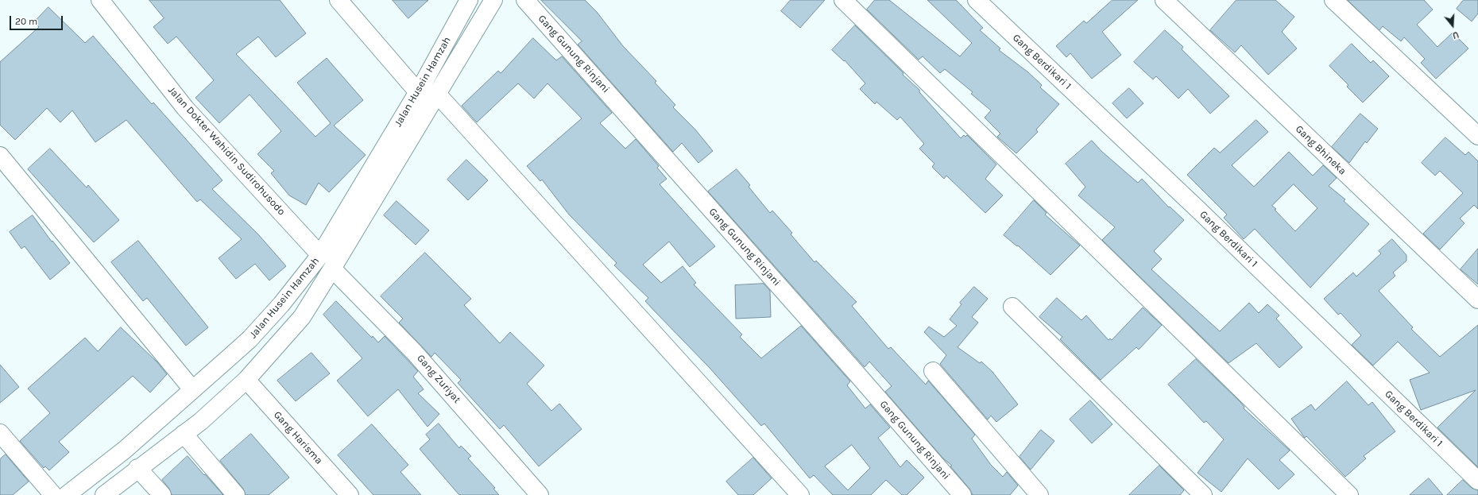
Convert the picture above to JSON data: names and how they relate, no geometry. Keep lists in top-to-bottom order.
{
  "streets": {
    "street": [
      "Gang Gunung Rinjani",
      "Gang Berdikari 1",
      "Jalan Husein Hamzah",
      "Gang Bhineka",
      "Jalan Dokter Wahidin Sudirohusodo",
      "Gang Zuriyat",
      "Gang Harisma"
    ]
  },
  "crossings": [
    ["Jalan Husein Hamzah", "Jalan Dokter Wahidin Sudirohusodo"],
    ["Jalan Husein Hamzah", "Gang Zuriyat"],
    ["Jalan Husein Hamzah", "Gang Harisma"]
  ],
  "scale_bar": "20 m",
  "north": "bottom"
}
